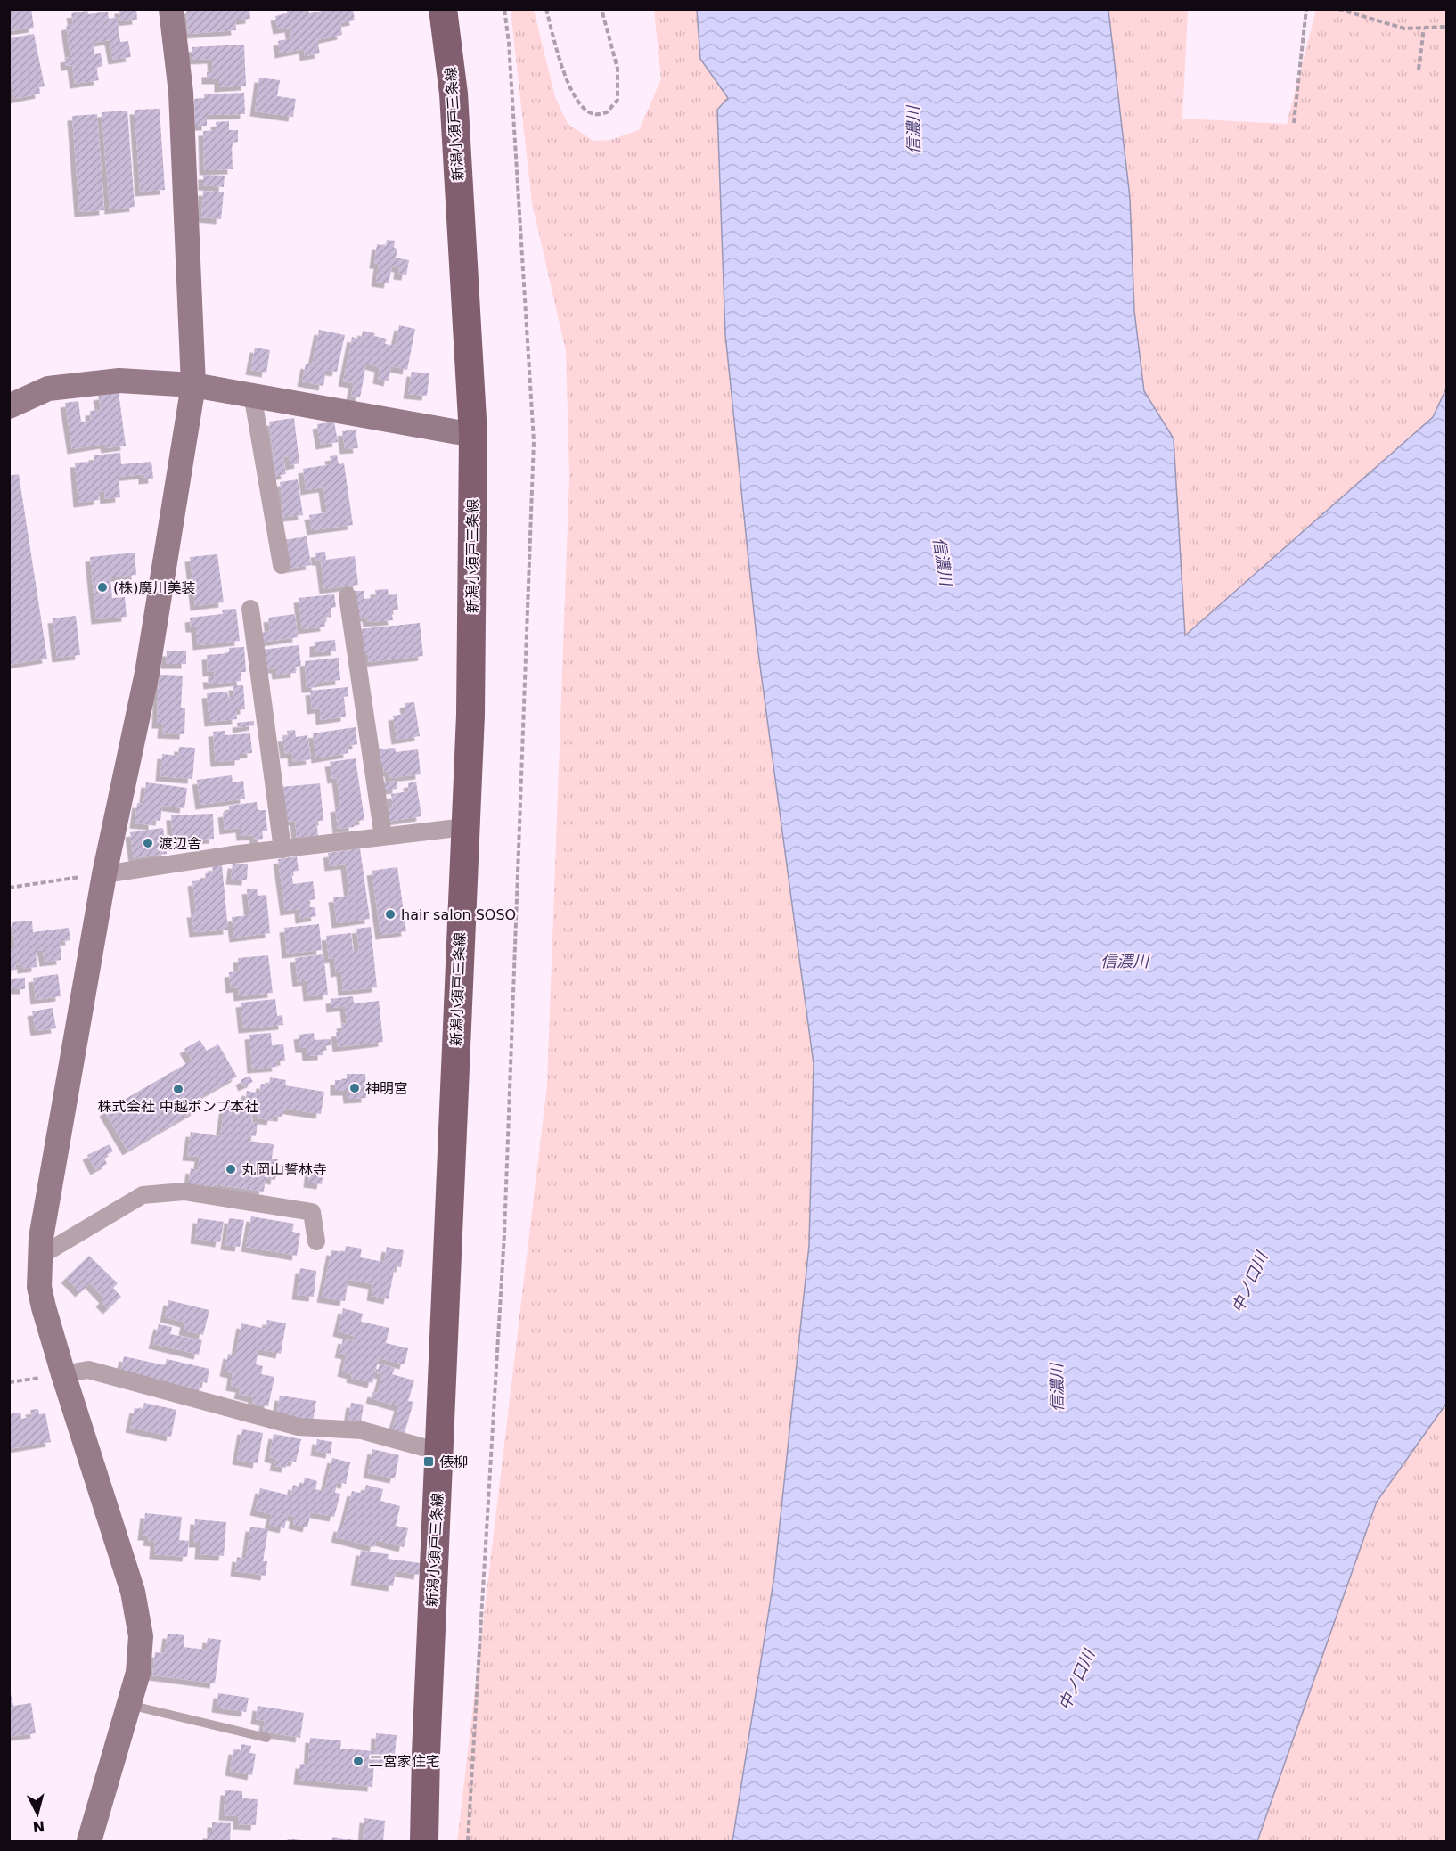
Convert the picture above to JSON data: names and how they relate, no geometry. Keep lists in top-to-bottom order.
{
  "streets": {
    "main road": ["新潟小須戸三条線"]
  },
  "water": ["信濃川", "中ノ口川"],
  "places": {
    "other": [
      "(株)廣川美装",
      "渡辺舎",
      "hair salon SOSO",
      "神明宮",
      "株式会社 中越ポンプ本社",
      "丸岡山誓林寺",
      "二宮家住宅"
    ],
    "transit": ["俵柳"]
  },
  "north": "bottom"
}
